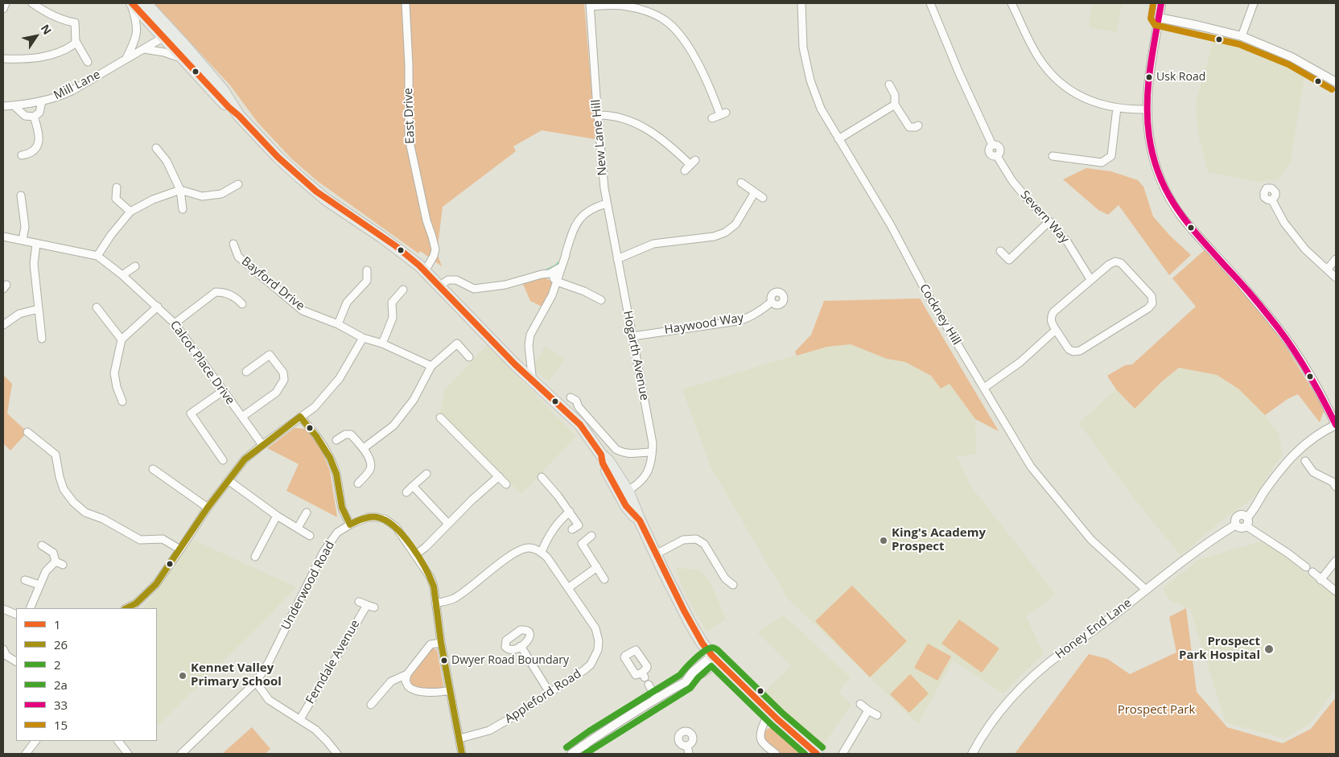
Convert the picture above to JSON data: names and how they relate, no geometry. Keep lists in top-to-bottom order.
{
  "streets": {
    "street": [
      "Mill Lane",
      "East Drive",
      "New Lane Hill",
      "Severn Way",
      "Bayford Drive",
      "Cockney Hill",
      "Haywood Way",
      "Hogarth Avenue",
      "Calcot Place Drive",
      "Underwood Road",
      "Honey End Lane",
      "Ferndale Avenue",
      "Appleford Road"
    ]
  },
  "crossings": [
    ["New Lane Hill", "Hogarth Avenue"],
    ["Cockney Hill", "Honey End Lane"],
    ["Haywood Way", "Hogarth Avenue"],
    ["Underwood Road", "Appleford Road"]
  ],
  "parks": ["Prospect Park"],
  "places": [
    "Usk Road",
    "King's Academy Prospect",
    "Prospect Park Hospital",
    "Dwyer Road Boundary",
    "Kennet Valley Primary School"
  ],
  "lines": [
    "transit line 1",
    "transit line 33",
    "transit line 15",
    "transit line 26",
    "transit line 2a",
    "transit line 2"
  ],
  "legend": [
    "1",
    "26",
    "2",
    "2a",
    "33",
    "15"
  ],
  "north": "top right"
}
